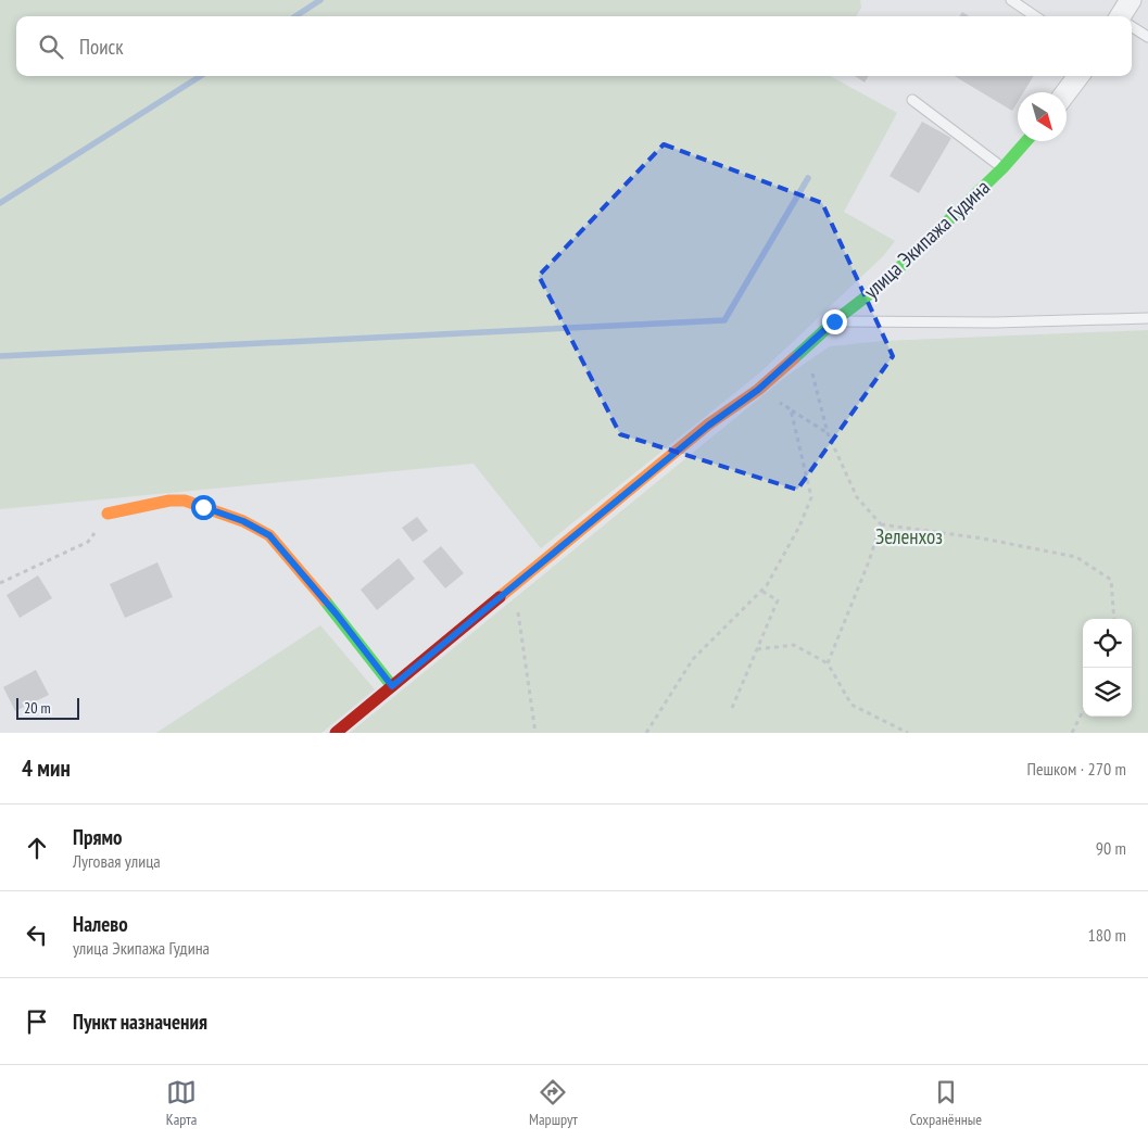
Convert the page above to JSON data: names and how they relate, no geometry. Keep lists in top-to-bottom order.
{
  "streets": {
    "street": ["улица Экипажа Гудина"]
  },
  "parks": ["Зеленхоз"],
  "scale_bar": "20 m",
  "north": "bottom right",
  "page": {
    "search": "Поиск",
    "scale": "20 m",
    "heading": ["4 мин", "Пешком · 270 m"],
    "list": [
      ["Прямо", "Луговая улица", "90 m"],
      ["Налево", "улица Экипажа Гудина", "180 m"],
      "Пункт назначения"
    ],
    "nav": ["Карта", "Маршрут", "Сохранённые"]
  }
}
